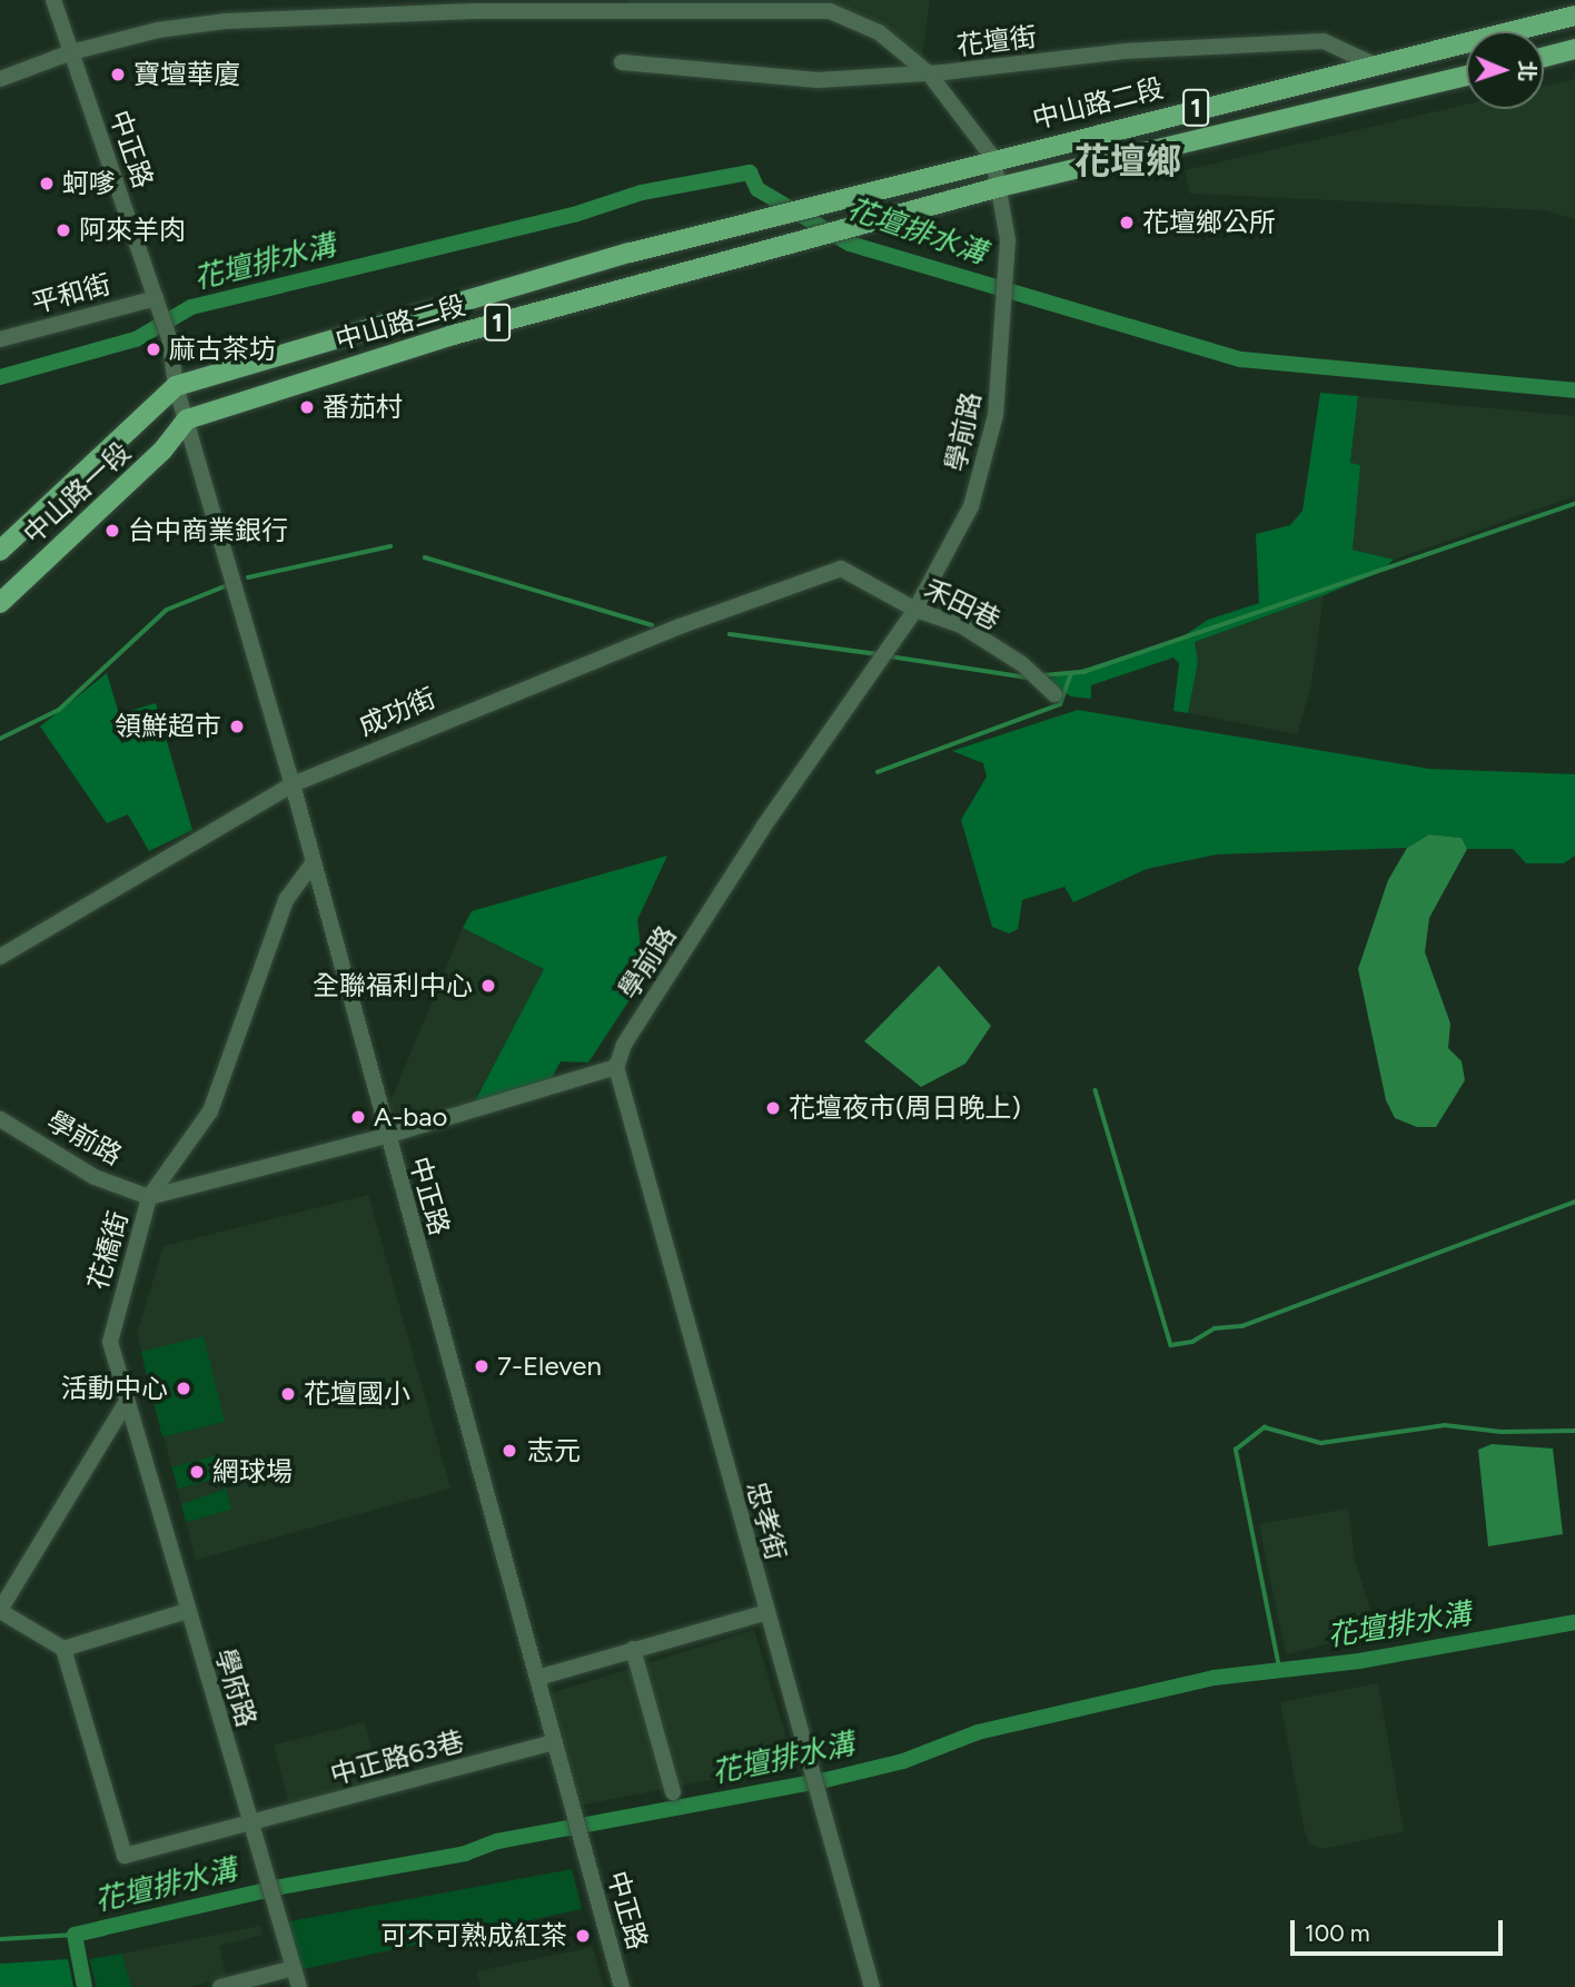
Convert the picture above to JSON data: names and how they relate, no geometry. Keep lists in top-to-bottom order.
{
  "streets": {
    "main road": ["中山路二段", "1", "中山路一段"],
    "street": [
      "花壇街",
      "中正路",
      "平和街",
      "學前路",
      "禾田巷",
      "成功街",
      "花橋街",
      "忠孝街",
      "學府路",
      "中正路63巷"
    ]
  },
  "crossings": [
    ["花壇街", "中山路二段"],
    ["中山路二段", "1"],
    ["中山路二段", "中正路"],
    ["中山路二段", "學前路"],
    ["中山路二段", "中山路一段"],
    ["1", "學前路"],
    ["中正路", "平和街"],
    ["中正路", "中山路一段"],
    ["中正路", "成功街"],
    ["中正路", "花橋街"],
    ["中正路", "中正路63巷"],
    ["學前路", "禾田巷"],
    ["學前路", "花橋街"],
    ["學前路", "忠孝街"],
    ["禾田巷", "成功街"],
    ["花橋街", "學府路"],
    ["學府路", "中正路63巷"]
  ],
  "districts": ["花壇鄉"],
  "water": ["花壇排水溝"],
  "places": [
    "寶壇華廈",
    "蚵嗲",
    "花壇鄉公所",
    "阿來羊肉",
    "麻古茶坊",
    "番茄村",
    "台中商業銀行",
    "領鮮超市",
    "全聯福利中心",
    "花壇夜市(周日晚上)",
    "A-bao",
    "7-Eleven",
    "活動中心",
    "花壇國小",
    "志元",
    "網球場",
    "可不可熟成紅茶"
  ],
  "scale_bar": "100 m",
  "north": "right"
}
